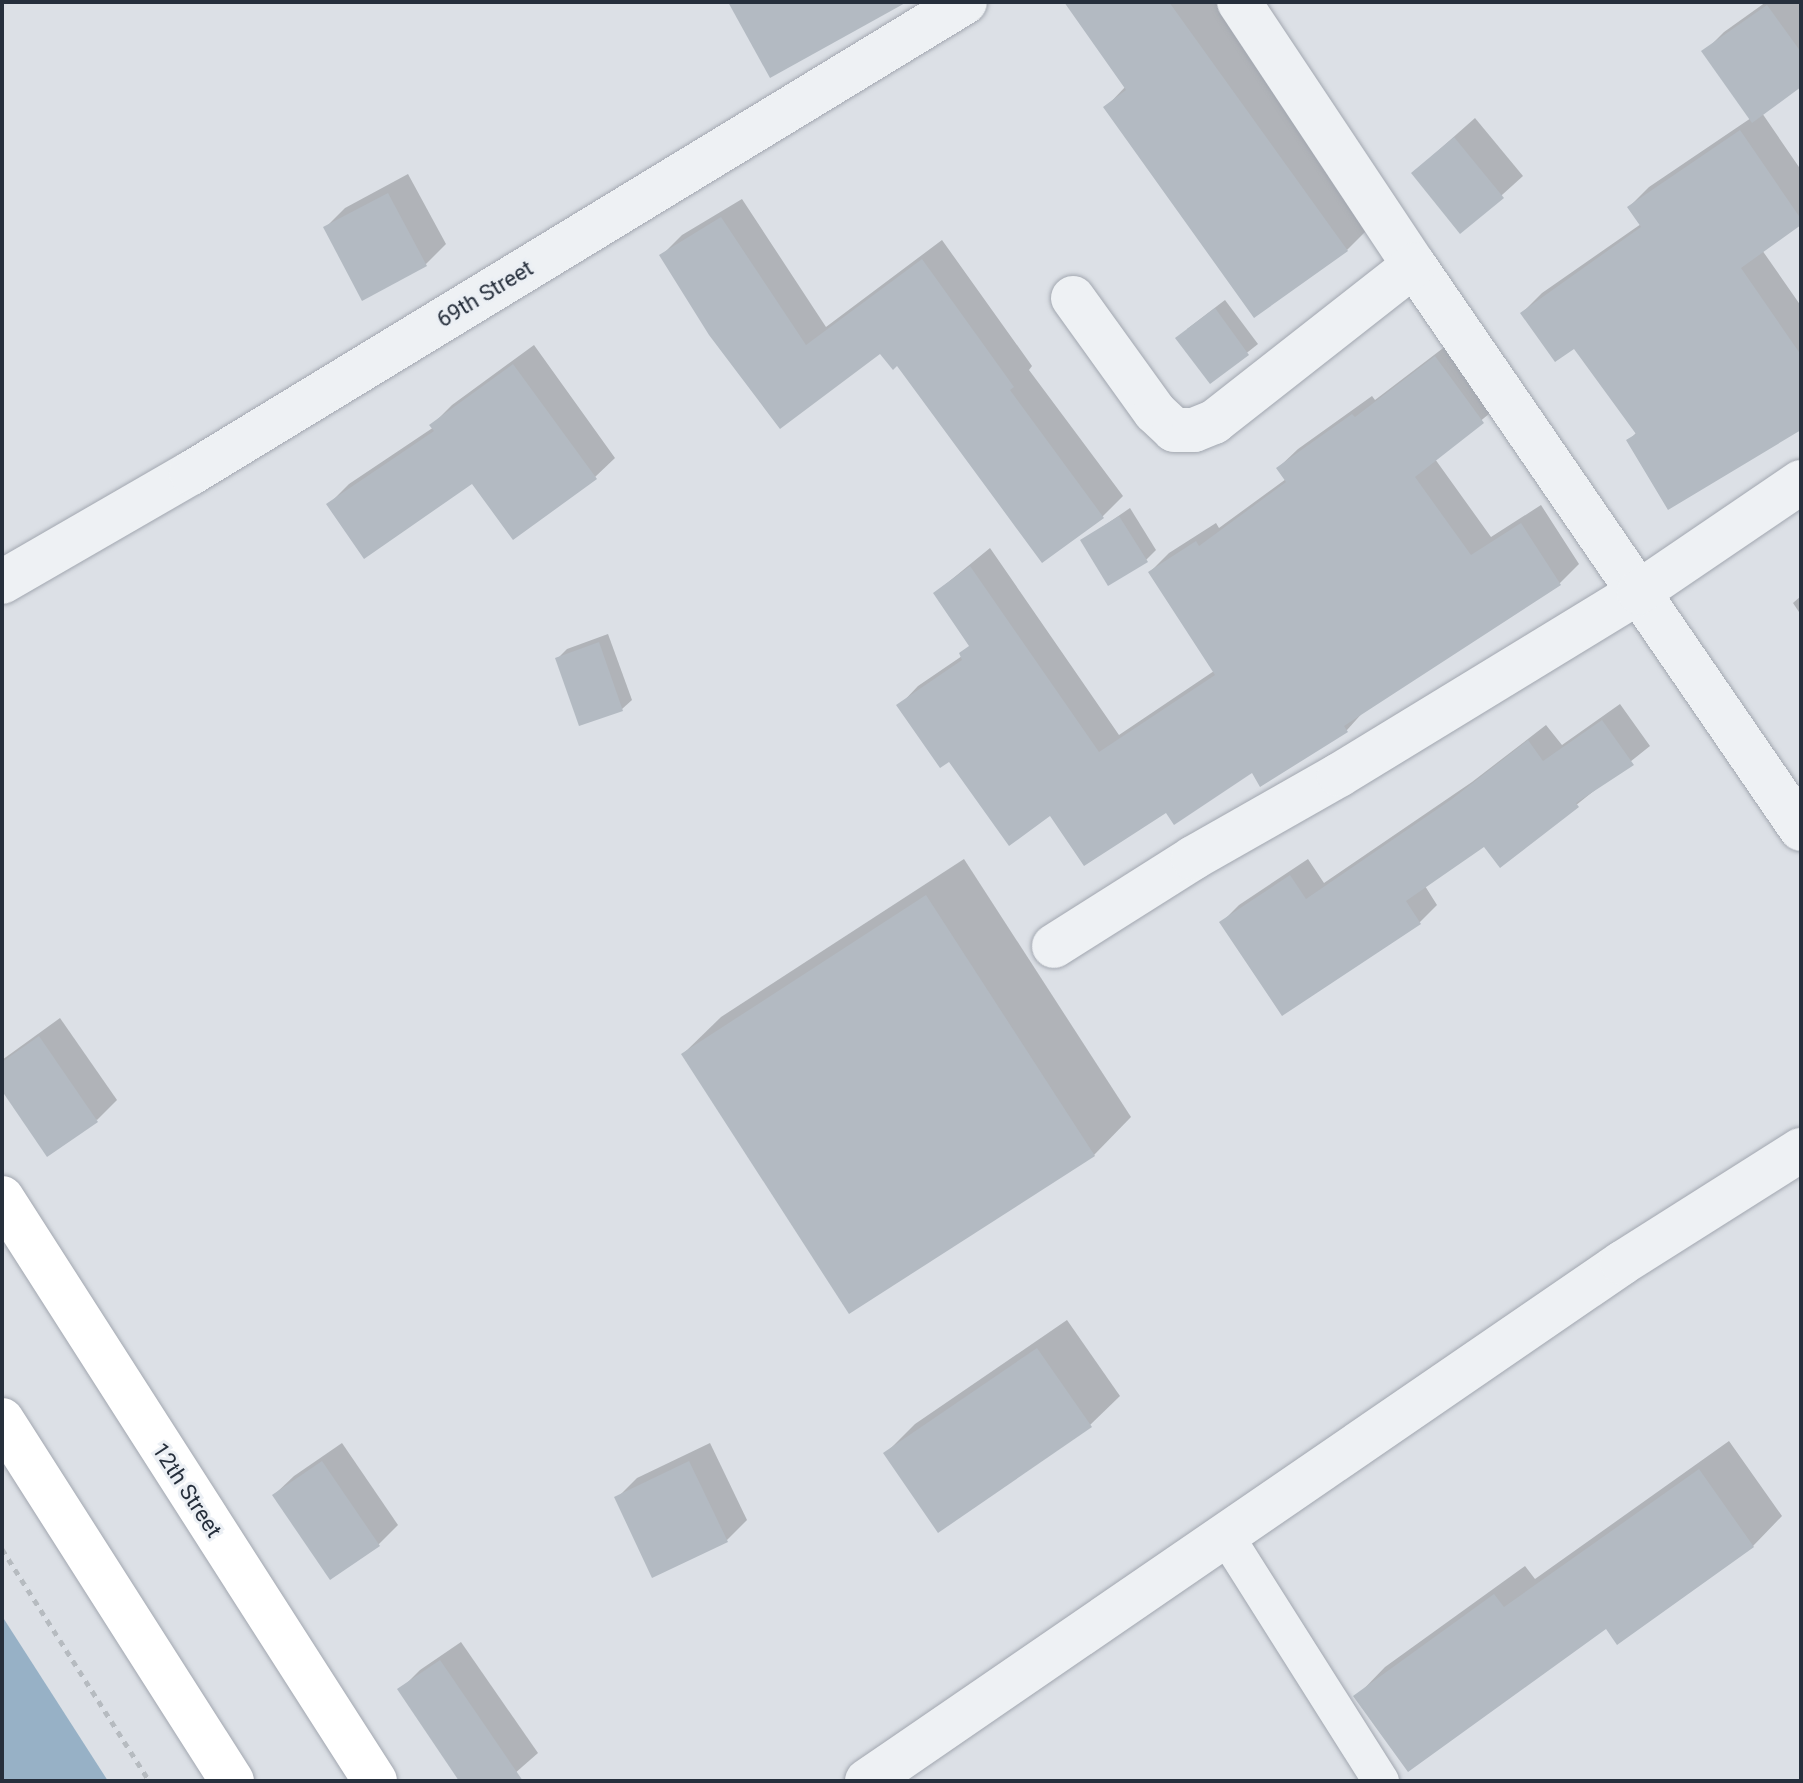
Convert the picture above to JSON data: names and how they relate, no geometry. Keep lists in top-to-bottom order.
{
  "streets": {
    "main road": ["12th Street"],
    "street": ["69th Street"]
  }
}
